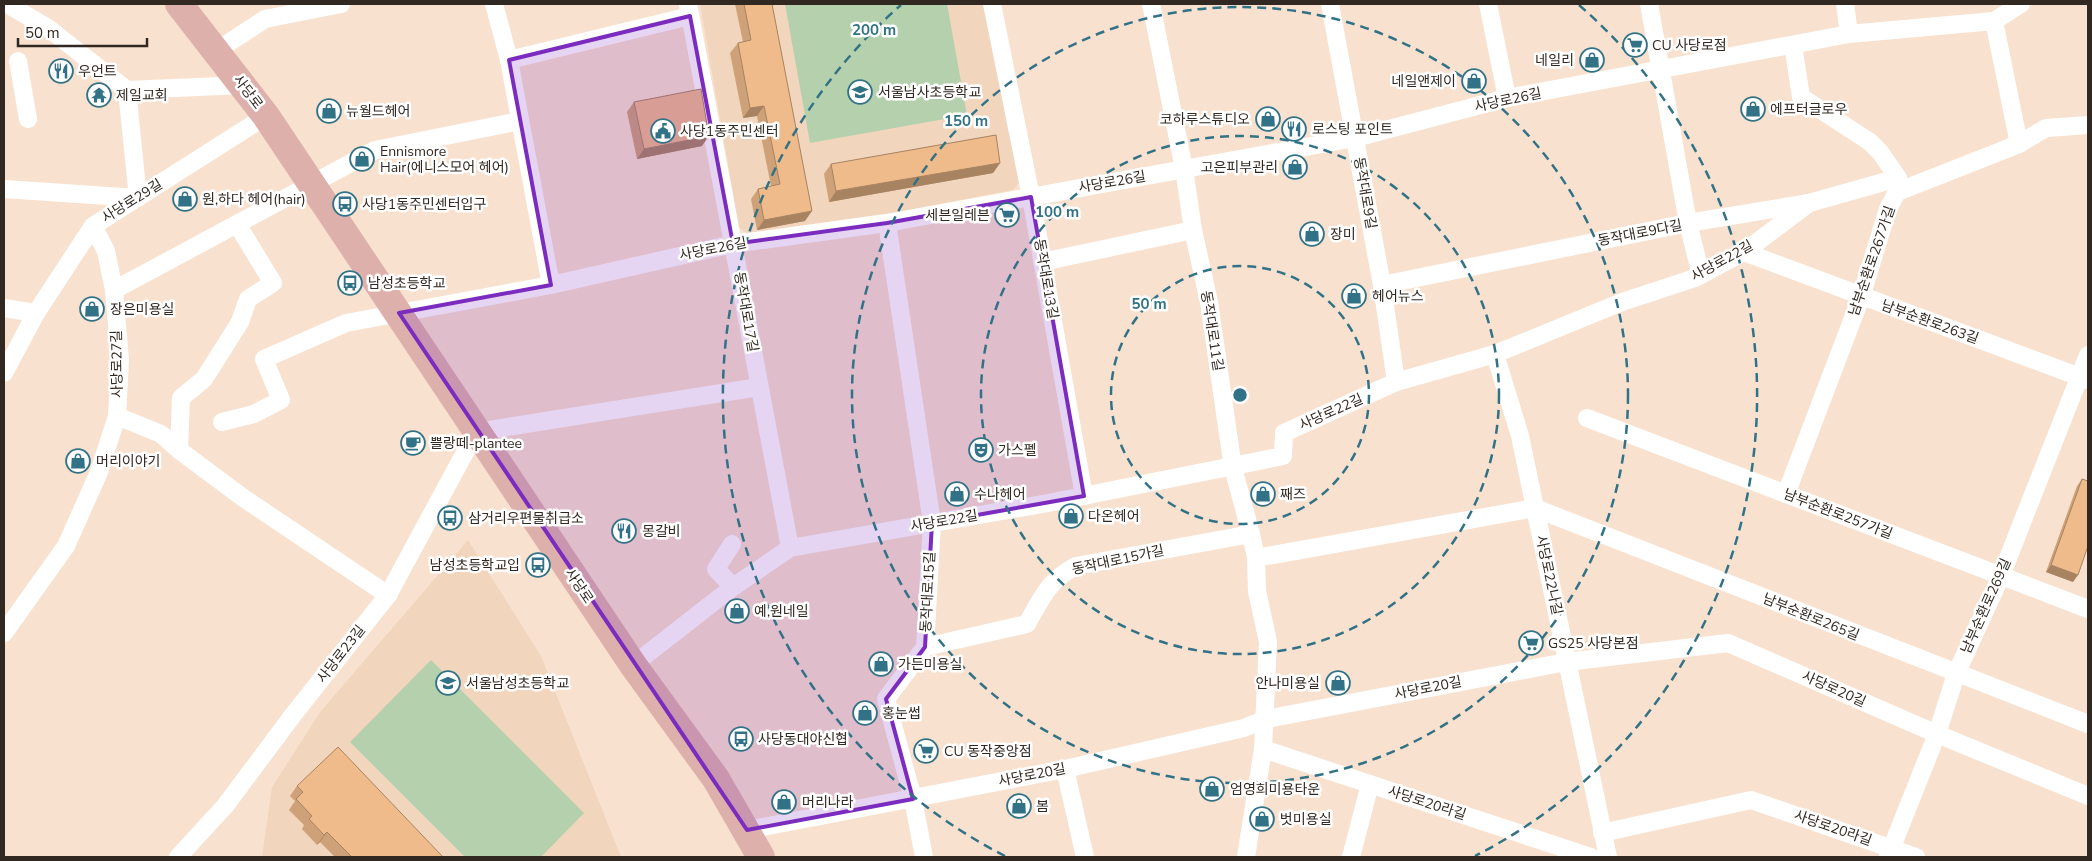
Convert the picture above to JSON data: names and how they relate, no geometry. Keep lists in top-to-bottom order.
{
  "streets": {
    "main road": ["사당로"],
    "street": [
      "사당로26길",
      "동작대로9길",
      "사당로29길",
      "동작대로9다길",
      "사당로22길",
      "남부순환로267가길",
      "동작대로13길",
      "동작대로17길",
      "남부순환로263길",
      "동작대로11길",
      "사당로27길",
      "남부순환로257가길",
      "동작대로15가길",
      "사당로22나길",
      "동작대로15길",
      "남부순환로269길",
      "남부순환로265길",
      "사당로23길",
      "사당로20길",
      "사당로20라길"
    ]
  },
  "crossings": [
    ["사당로", "사당로26길"],
    ["사당로", "사당로29길"],
    ["사당로", "사당로22길"],
    ["사당로", "사당로23길"],
    ["사당로", "사당로20길"],
    ["사당로26길", "동작대로9길"],
    ["사당로26길", "동작대로9다길"],
    ["사당로26길", "동작대로13길"],
    ["사당로26길", "동작대로17길"],
    ["사당로26길", "동작대로11길"],
    ["사당로26길", "동작대로15길"],
    ["동작대로9길", "동작대로9다길"],
    ["동작대로9길", "사당로22길"],
    ["사당로29길", "사당로27길"],
    ["동작대로9다길", "사당로22길"],
    ["사당로22길", "동작대로13길"],
    ["사당로22길", "동작대로17길"],
    ["사당로22길", "남부순환로263길"],
    ["사당로22길", "동작대로11길"],
    ["사당로22길", "사당로22나길"],
    ["사당로22길", "동작대로15길"],
    ["남부순환로267가길", "남부순환로263길"],
    ["남부순환로267가길", "남부순환로257가길"],
    ["남부순환로263길", "남부순환로269길"],
    ["동작대로11길", "동작대로15가길"],
    ["동작대로11길", "사당로20길"],
    ["동작대로11길", "사당로20라길"],
    ["남부순환로257가길", "남부순환로269길"],
    ["동작대로15가길", "동작대로15길"],
    ["사당로22나길", "남부순환로265길"],
    ["사당로22나길", "사당로20길"],
    ["사당로22나길", "사당로20라길"],
    ["동작대로15길", "사당로20길"],
    ["남부순환로269길", "남부순환로265길"],
    ["남부순환로269길", "사당로20길"],
    ["남부순환로269길", "사당로20라길"]
  ],
  "places": {
    "supermarket": [
      "CU 사당로점",
      "세븐일레븐",
      "GS25 사당본점",
      "CU 동작중앙점"
    ],
    "shop": [
      "네일리",
      "네일앤제이",
      "에프터글로우",
      "뉴월드헤어",
      "코하루스튜디오",
      "Ennismore Hair(에니스모어 헤어)",
      "고은피부관리",
      "원,하다 헤어(hair)",
      "장미",
      "헤어뉴스",
      "장은미용실",
      "머리이야기",
      "수나헤어",
      "째즈",
      "다온헤어",
      "예,원네일",
      "가든미용실",
      "안나미용실",
      "홍눈썹",
      "엄영희미용타운",
      "머리나라",
      "봄",
      "벗미용실"
    ],
    "restaurant": ["우언트", "로스팅 포인트", "몽갈비"],
    "school or university": ["서울남사초등학교", "서울남성초등학교"],
    "temple": ["제일교회"],
    "public building": ["사당1동주민센터"],
    "bus stop": [
      "사당1동주민센터입구",
      "남성초등학교",
      "삼거리우편물취급소",
      "남성초등학교입",
      "사당동대야신협"
    ],
    "cafe": ["쁠랑떼-plantee"],
    "theatre": ["가스펠"]
  },
  "scale_bar": "50 m",
  "rings": [
    "200 m",
    "150 m",
    "100 m",
    "50 m"
  ]
}
